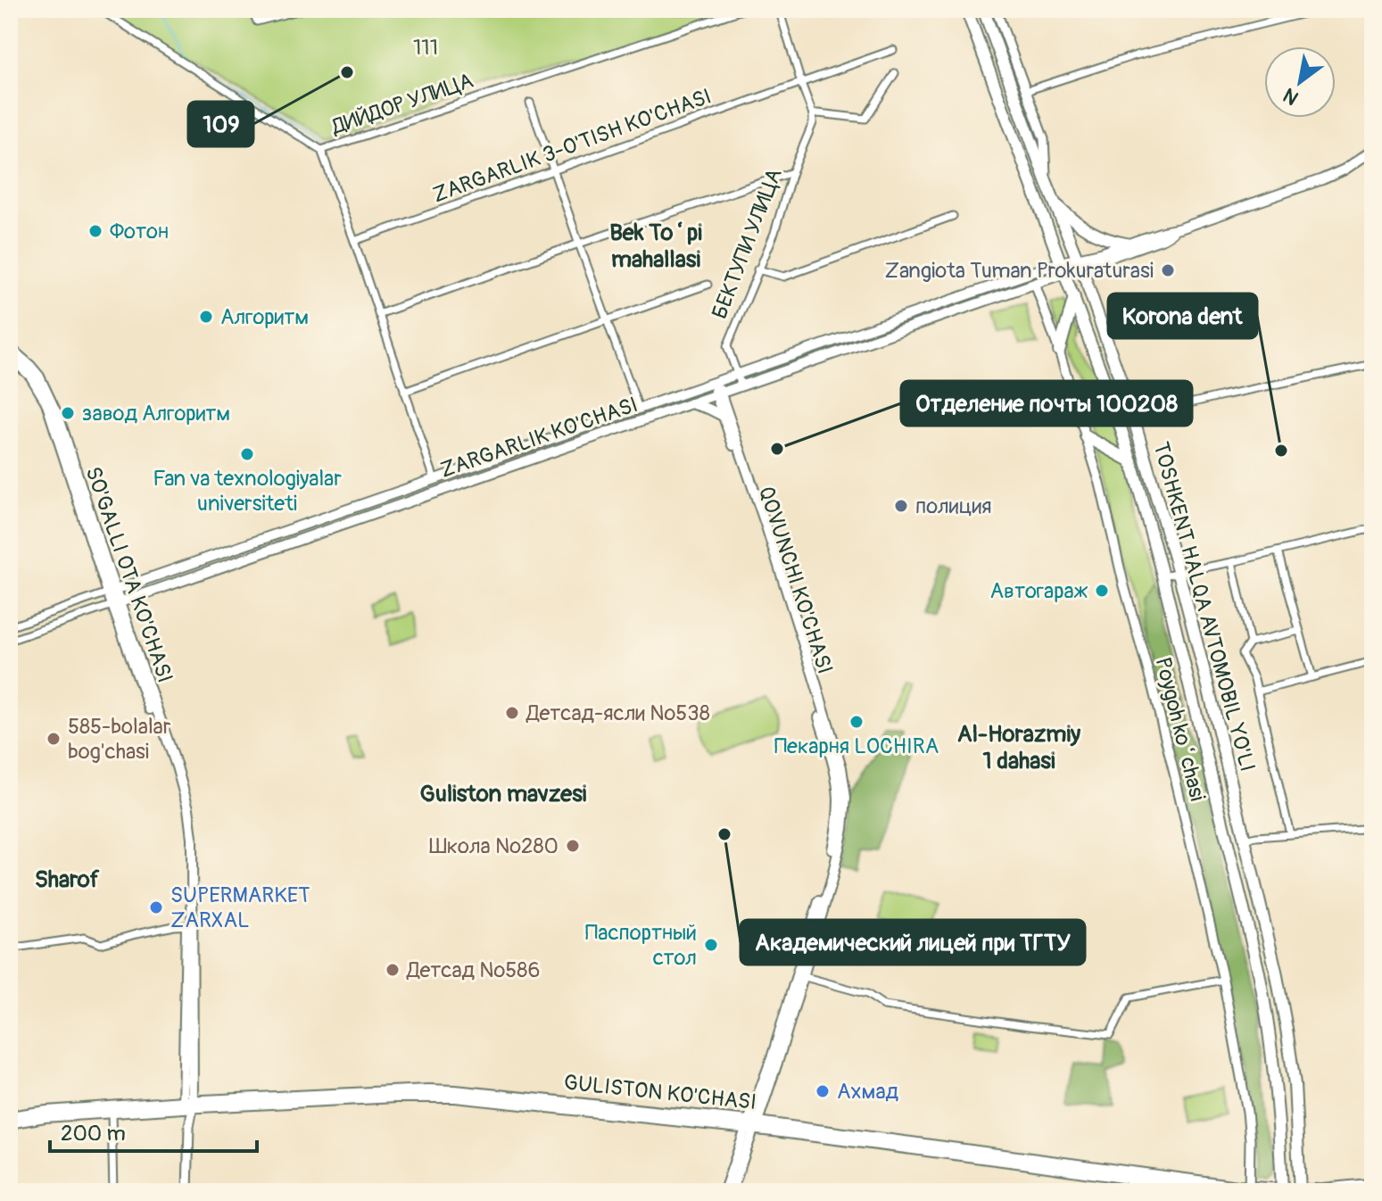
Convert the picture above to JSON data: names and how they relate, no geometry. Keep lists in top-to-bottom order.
{
  "streets": {
    "highway": ["TOSHKENT HALQA AVTOMOBIL YO'LI", "GULISTON KO'CHASI"],
    "main road": ["ZARGARLIK KO'CHASI", "SO'GALLI OTA KO'CHASI", "QOVUNCHI KO'CHASI"],
    "street": [
      "ДИЙДОР УЛИЦА",
      "ZARGARLIK 3-O'TISH KO'CHASI",
      "БЕКТУПИ УЛИЦА",
      "Poygoh koʻchasi"
    ]
  },
  "crossings": [
    ["БЕКТУПИ УЛИЦА", "ZARGARLIK KO'CHASI"],
    ["ZARGARLIK KO'CHASI", "SO'GALLI OTA KO'CHASI"],
    ["ZARGARLIK KO'CHASI", "QOVUNCHI KO'CHASI"],
    ["ZARGARLIK KO'CHASI", "TOSHKENT HALQA AVTOMOBIL YO'LI"],
    ["ZARGARLIK KO'CHASI", "Poygoh koʻchasi"],
    ["SO'GALLI OTA KO'CHASI", "GULISTON KO'CHASI"],
    ["QOVUNCHI KO'CHASI", "GULISTON KO'CHASI"],
    ["TOSHKENT HALQA AVTOMOBIL YO'LI", "GULISTON KO'CHASI"],
    ["Poygoh koʻchasi", "GULISTON KO'CHASI"]
  ],
  "districts": [
    "Bek Toʻpi mahallasi",
    "Al-Horazmiy 1 dahasi",
    "Guliston mavzesi",
    "Sharof"
  ],
  "parks": ["111"],
  "places": [
    "109",
    "Фотон",
    "Zangiota Tuman Prokuraturasi",
    "Алгоритм",
    "завод Алгоритм",
    "Отделение почты 100208",
    "Korona dent",
    "Fan va texnologiyalar universiteti",
    "полиция",
    "Автогараж",
    "Детсад-ясли №538",
    "Пекарня LOCHIRA",
    "585-bolalar bog'chasi",
    "Академический лицей при ТГТУ",
    "Школа №280",
    "SUPERMARKET ZARXAL",
    "Паспортный стол",
    "Детсад №586",
    "Ахмад"
  ],
  "scale_bar": "200 m",
  "north": "bottom left"
}
